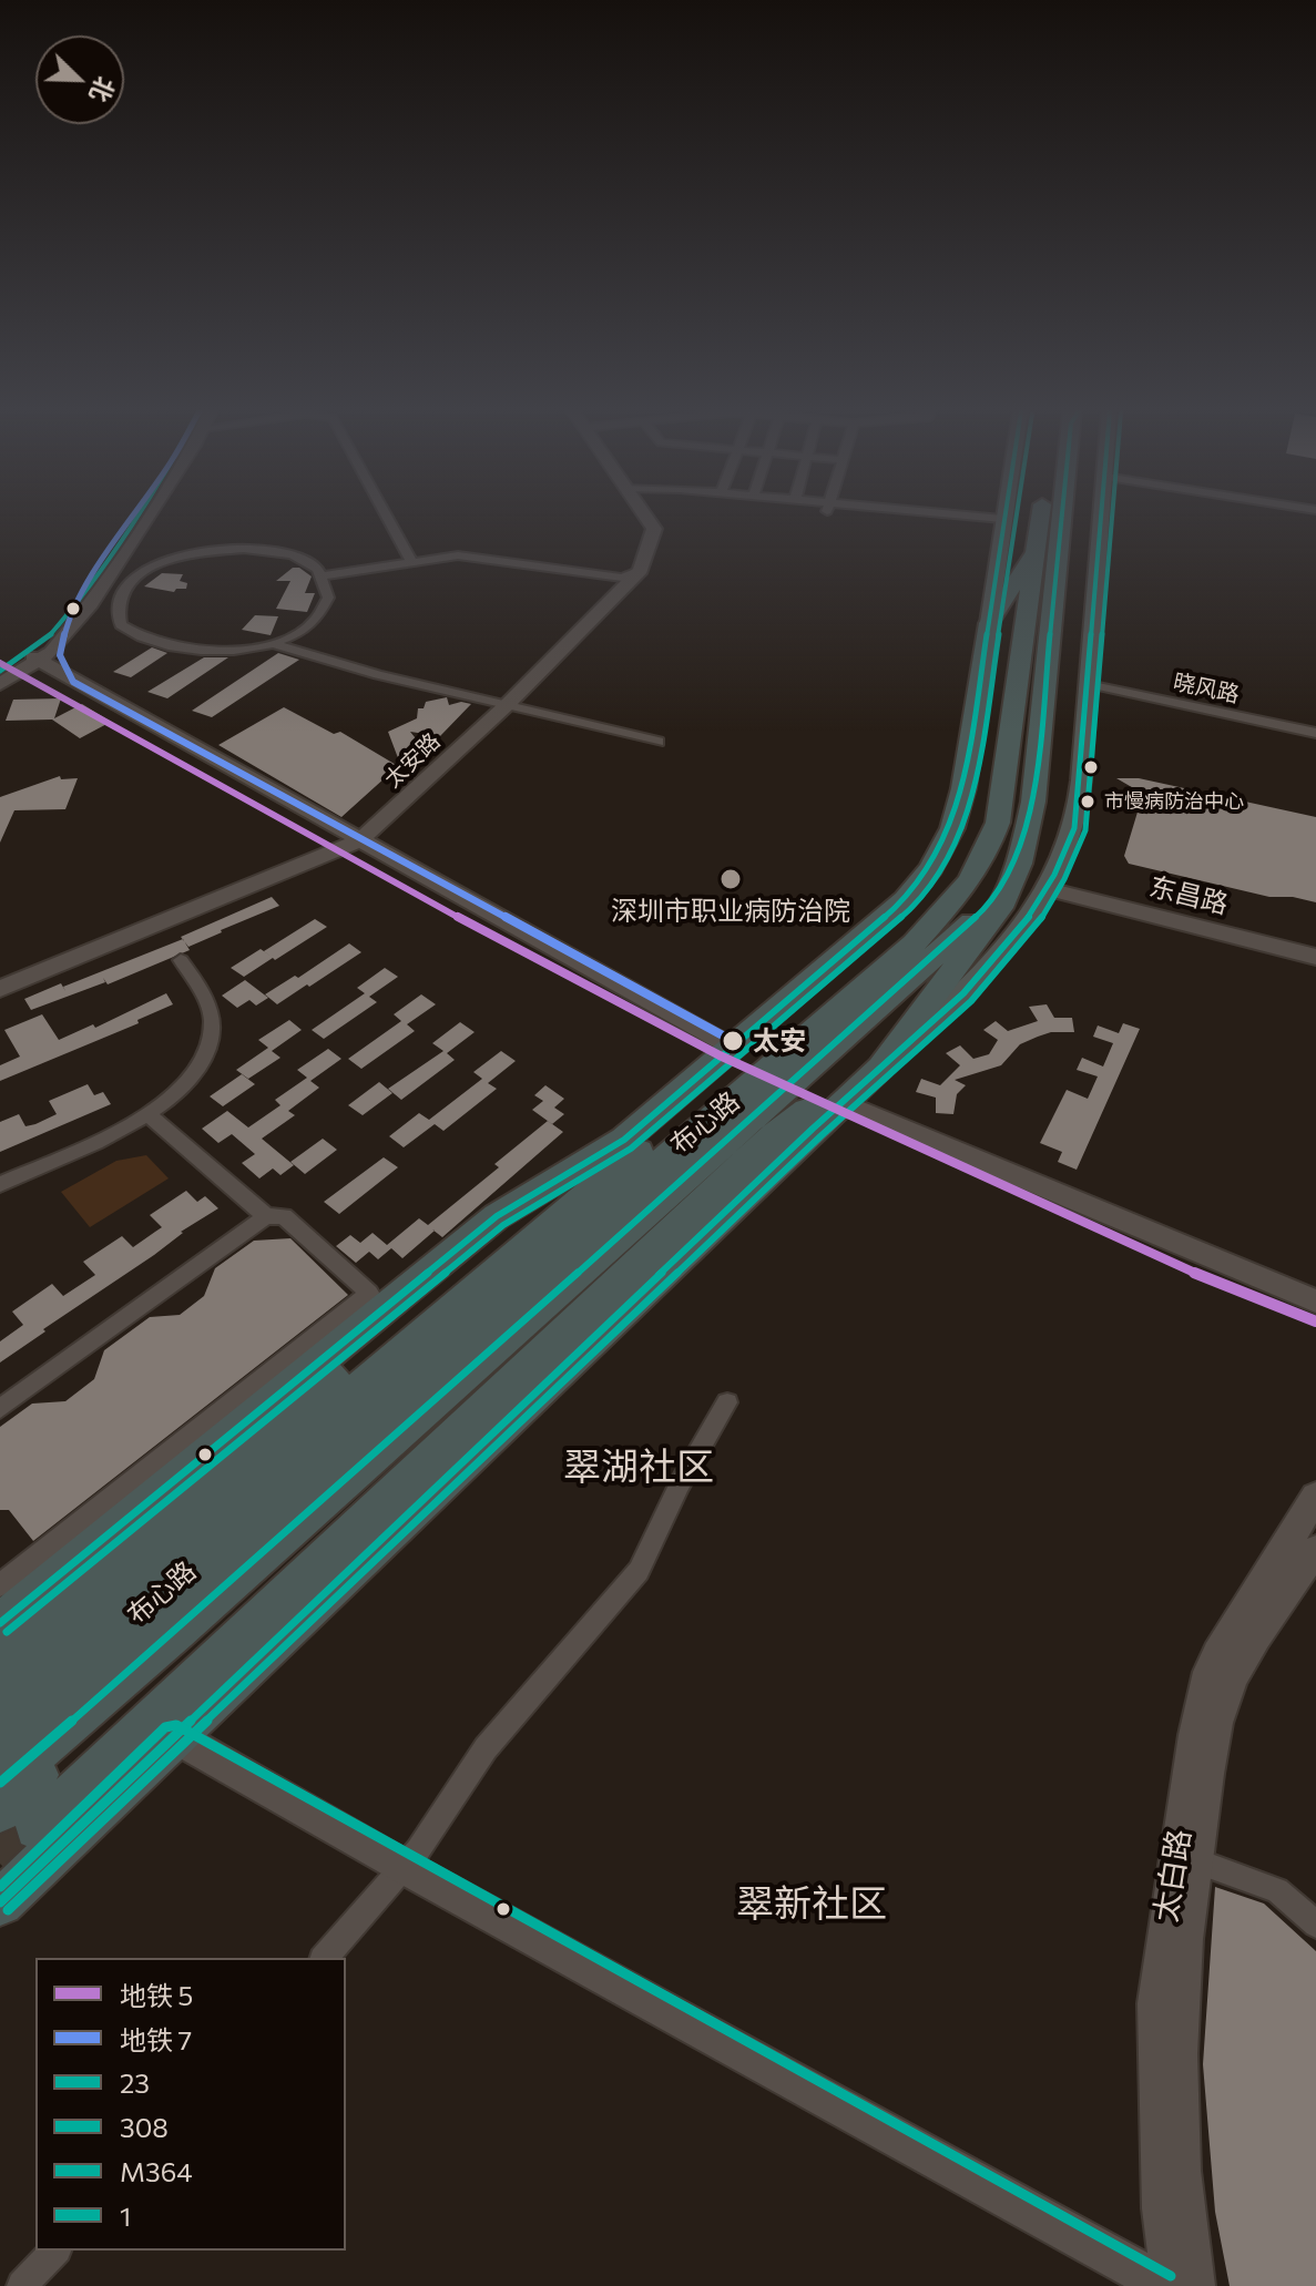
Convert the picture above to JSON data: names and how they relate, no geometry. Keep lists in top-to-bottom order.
{
  "streets": {
    "highway": ["布心路"],
    "street": [
      "晓风路",
      "太安路",
      "东昌路",
      "太白路"
    ]
  },
  "districts": ["翠湖社区", "翠新社区"],
  "places": ["市慢病防治中心", "深圳市职业病防治院", "太安"],
  "lines": [
    "metro line 7",
    "transit line 23",
    "transit line 308",
    "transit line M364",
    "transit line 1",
    "metro line 5"
  ],
  "legend": [
    "地铁 5",
    "地铁 7",
    "23",
    "308",
    "M364",
    "1"
  ],
  "north": "bottom right"
}
